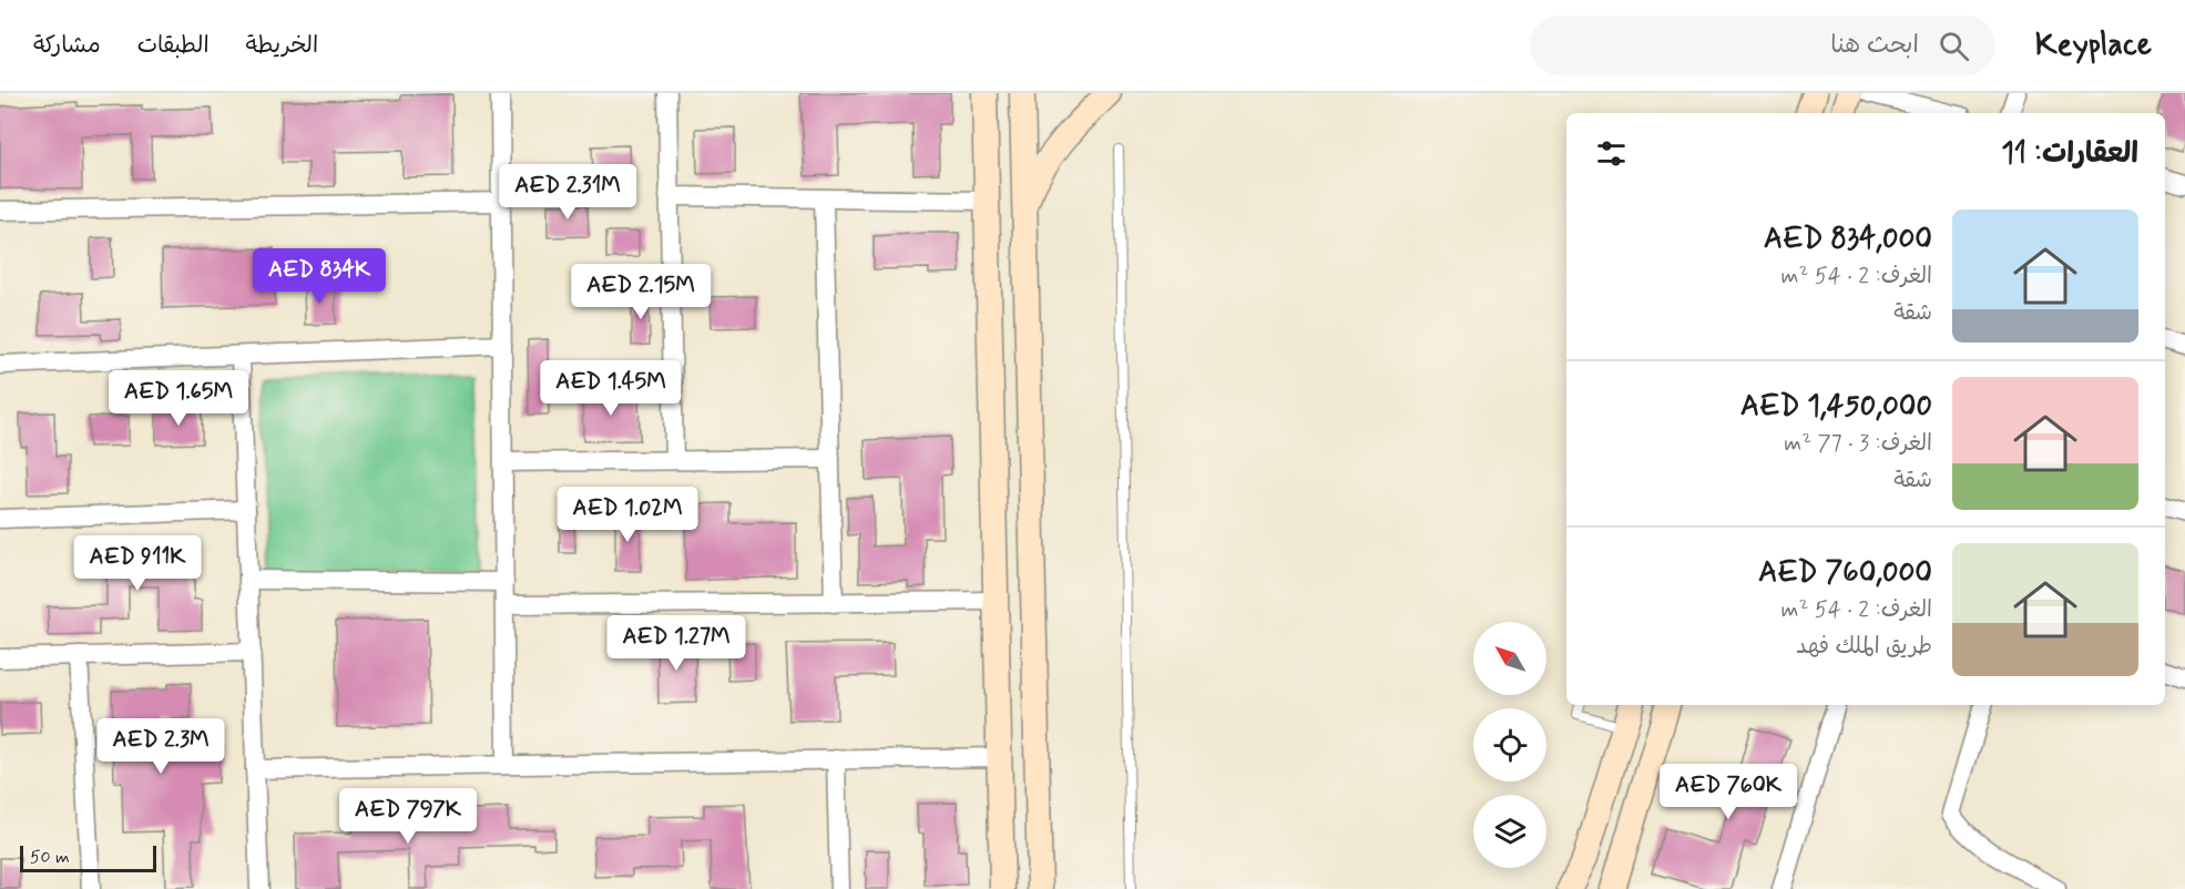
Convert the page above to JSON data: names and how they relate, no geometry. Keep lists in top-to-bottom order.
{
  "scale_bar": "50 m",
  "north": "top left",
  "page": {
    "header": "Keyplace",
    "search": "ابحث هنا",
    "nav": ["الخريطة", "الطبقات", "مشاركة"],
    "heading": "العقارات: 11",
    "price": [
      "AED 2.31M",
      "AED 834K",
      "AED 2.15M",
      "AED 1.45M",
      "AED 1.65M",
      "AED 1.02M",
      "AED 911K",
      "AED 1.27M",
      "AED 2.3M",
      "AED 760K",
      "AED 797K"
    ],
    "list": [
      {
        "name": "AED 834,000",
        "note": "الغرف: 2 · 54 m² · شقة"
      },
      {
        "name": "AED 1,450,000",
        "note": "الغرف: 3 · 77 m² · شقة"
      },
      {
        "name": "AED 760,000",
        "note": "الغرف: 2 · 54 m² · طريق الملك فهد"
      }
    ],
    "scale": "50 m"
  }
}
